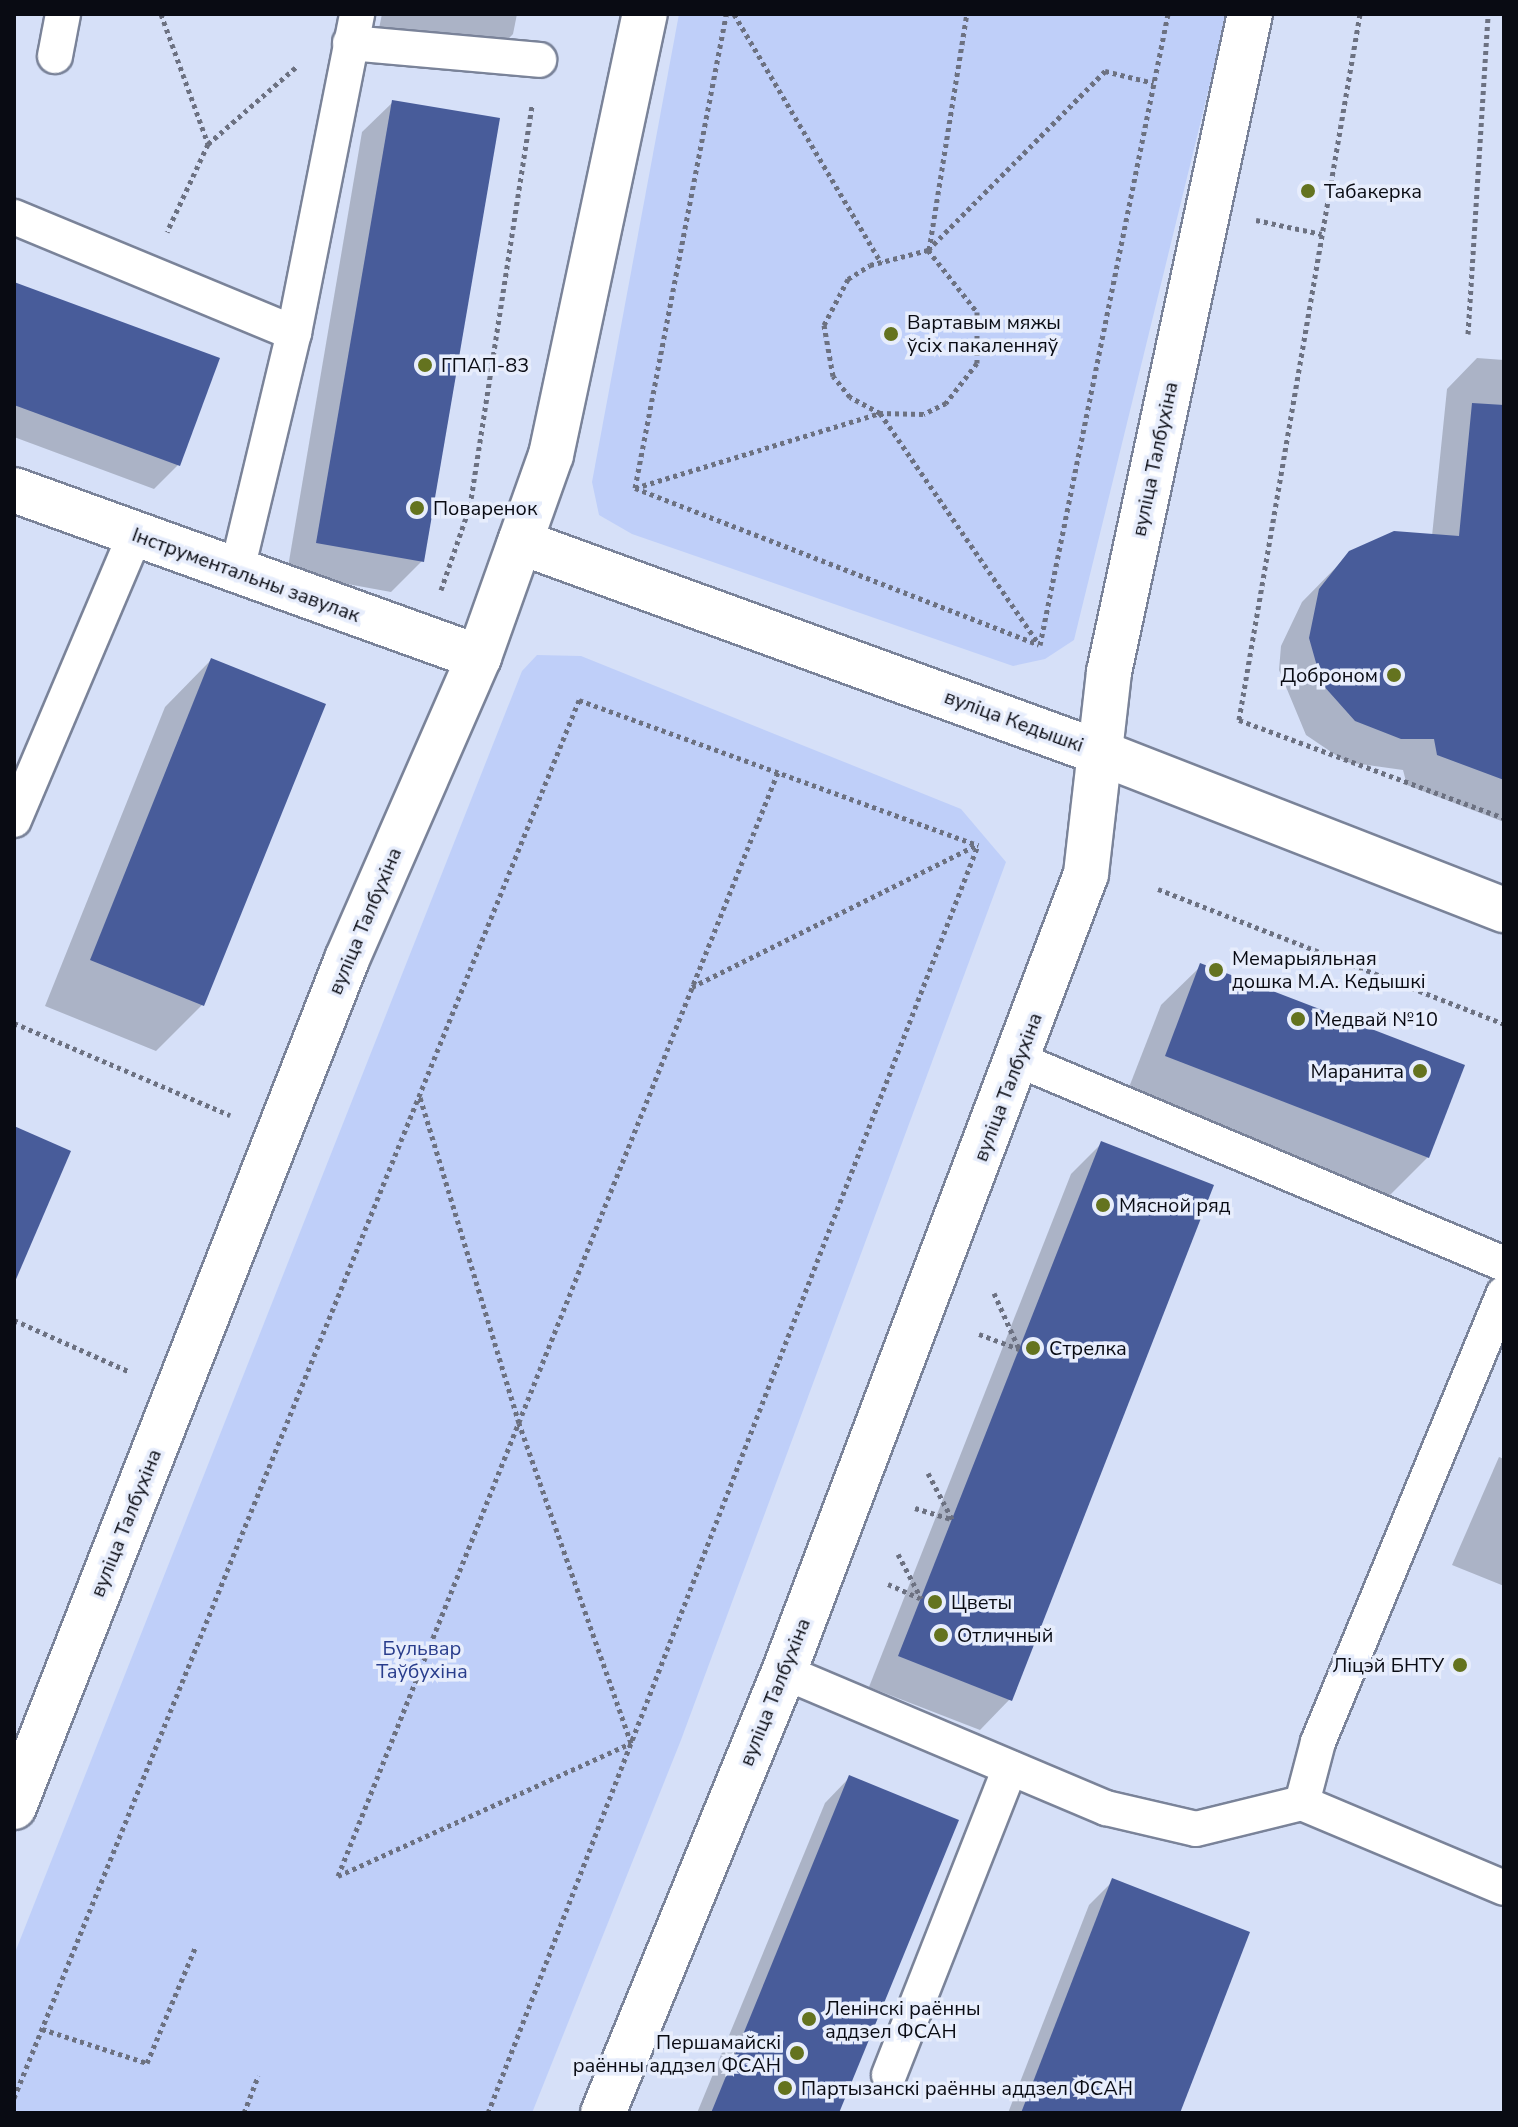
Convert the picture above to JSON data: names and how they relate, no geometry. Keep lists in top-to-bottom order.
{
  "streets": {
    "main road": ["вуліца Талбухіна", "Інструментальны завулак", "вуліца Кедышкі"]
  },
  "crossings": [
    ["вуліца Талбухіна", "Інструментальны завулак"],
    ["вуліца Талбухіна", "вуліца Кедышкі"]
  ],
  "parks": ["Бульвар Таўбухіна"],
  "places": [
    "Табакерка",
    "Вартавым мяжы ўсіх пакаленняў",
    "ГПАП-83",
    "Поваренок",
    "Доброном",
    "Мемарыяльная дошка М.А. Кедышкі",
    "Медвай №10",
    "Маранита",
    "Мясной ряд",
    "Стрелка",
    "Цветы",
    "Отличный",
    "Ліцэй БНТУ",
    "Ленінскі раённы аддзел ФСАН",
    "Першамайскі раённы аддзел ФСАН",
    "Партызанскі раённы аддзел ФСАН"
  ]
}
